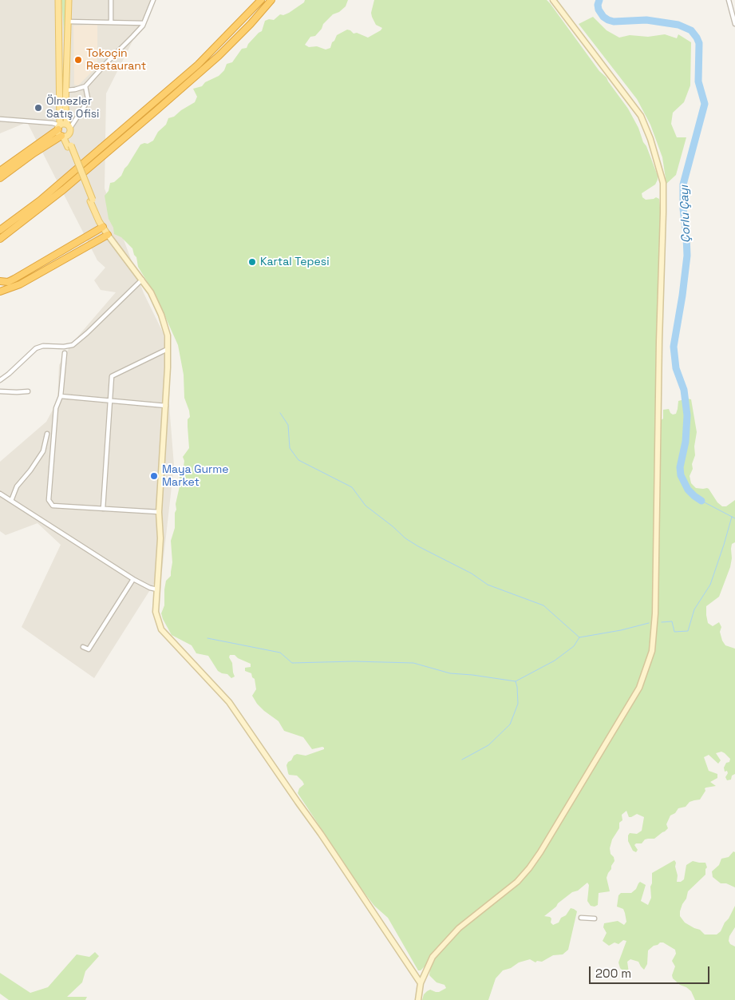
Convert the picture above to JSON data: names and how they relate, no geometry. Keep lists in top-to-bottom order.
{
  "water": ["Çorlu Çayı"],
  "places": [
    "Tokoçin Restaurant",
    "Ölmezler Satış Ofisi",
    "Kartal Tepesi",
    "Maya Gurme Market"
  ],
  "scale_bar": "200 m"
}
